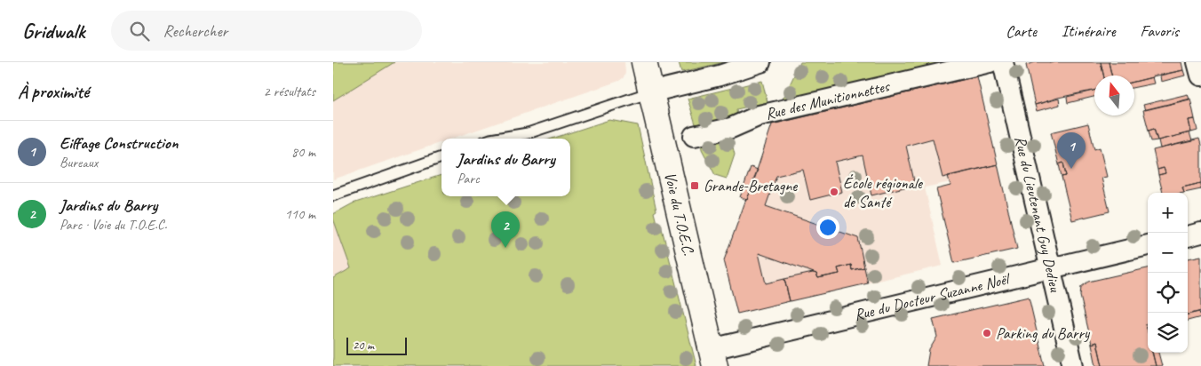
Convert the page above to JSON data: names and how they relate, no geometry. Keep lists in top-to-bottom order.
{
  "streets": {
    "street": [
      "Rue des Munitionnettes",
      "Voie du T.O.E.C.",
      "Rue du Lieutenant Guy Dedieu",
      "Rue du Docteur Suzanne Noël"
    ]
  },
  "crossings": [
    ["Voie du T.O.E.C.", "Rue du Docteur Suzanne Noël"],
    ["Rue du Lieutenant Guy Dedieu", "Rue du Docteur Suzanne Noël"]
  ],
  "places": {
    "transit": ["Grande-Bretagne"],
    "other": ["École régionale de Santé", "Parking du Barry"]
  },
  "scale_bar": "20 m",
  "north": "top",
  "page": {
    "header": "Gridwalk",
    "search": "Rechercher",
    "nav": ["Carte", "Itinéraire", "Favoris"],
    "heading": ["À proximité", "2 résultats"],
    "list": [
      {
        "mark": "1",
        "name": "Eiffage Construction",
        "note": "Bureaux",
        "value": "80 m"
      },
      {
        "mark": "2",
        "name": "Jardins du Barry",
        "note": "Parc · Voie du T.O.E.C.",
        "value": "110 m"
      }
    ],
    "pins": ["1", "2"],
    "popup": ["Jardins du Barry", "Parc"],
    "map_buttons": ["+", "−"],
    "scale": "20 m"
  }
}
